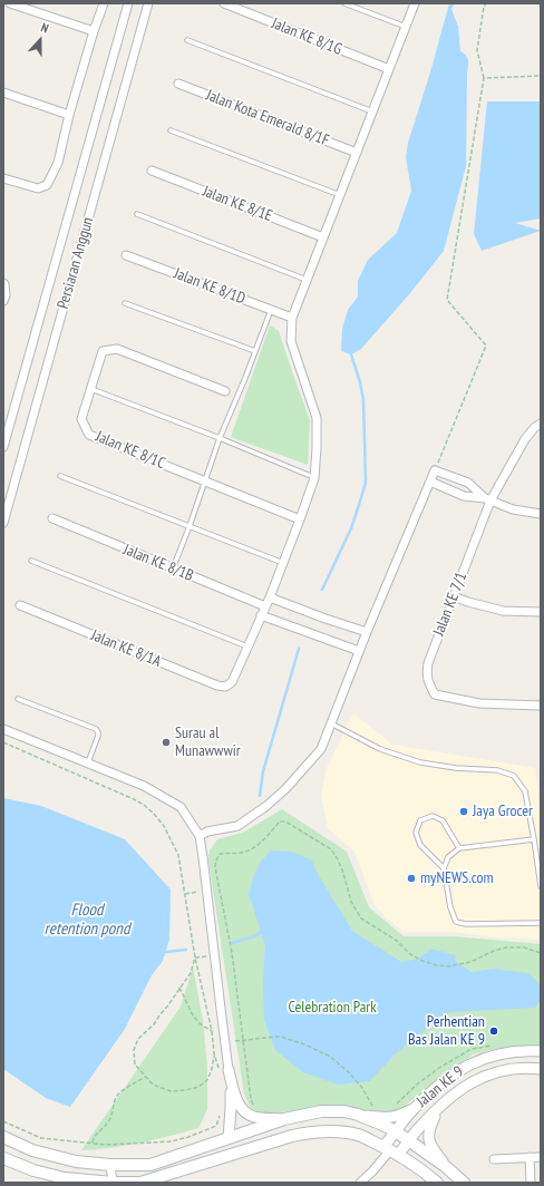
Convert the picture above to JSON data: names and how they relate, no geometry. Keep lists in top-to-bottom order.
{
  "streets": {
    "street": [
      "Jalan KE 8/1G",
      "Jalan Kota Emerald 8/1F",
      "Jalan KE 8/1E",
      "Persiaran Anggun",
      "Jalan KE 8/1D",
      "Jalan KE 8/1C",
      "Jalan KE 8/1B",
      "Jalan KE 7/1",
      "Jalan KE 8/1A",
      "Jalan KE 9"
    ]
  },
  "water": ["Flood retention pond"],
  "parks": ["Celebration Park"],
  "places": [
    "Surau al Munawwwir",
    "Jaya Grocer",
    "myNEWS.com",
    "Perhentian Bas Jalan KE 9"
  ],
  "north": "top"
}
